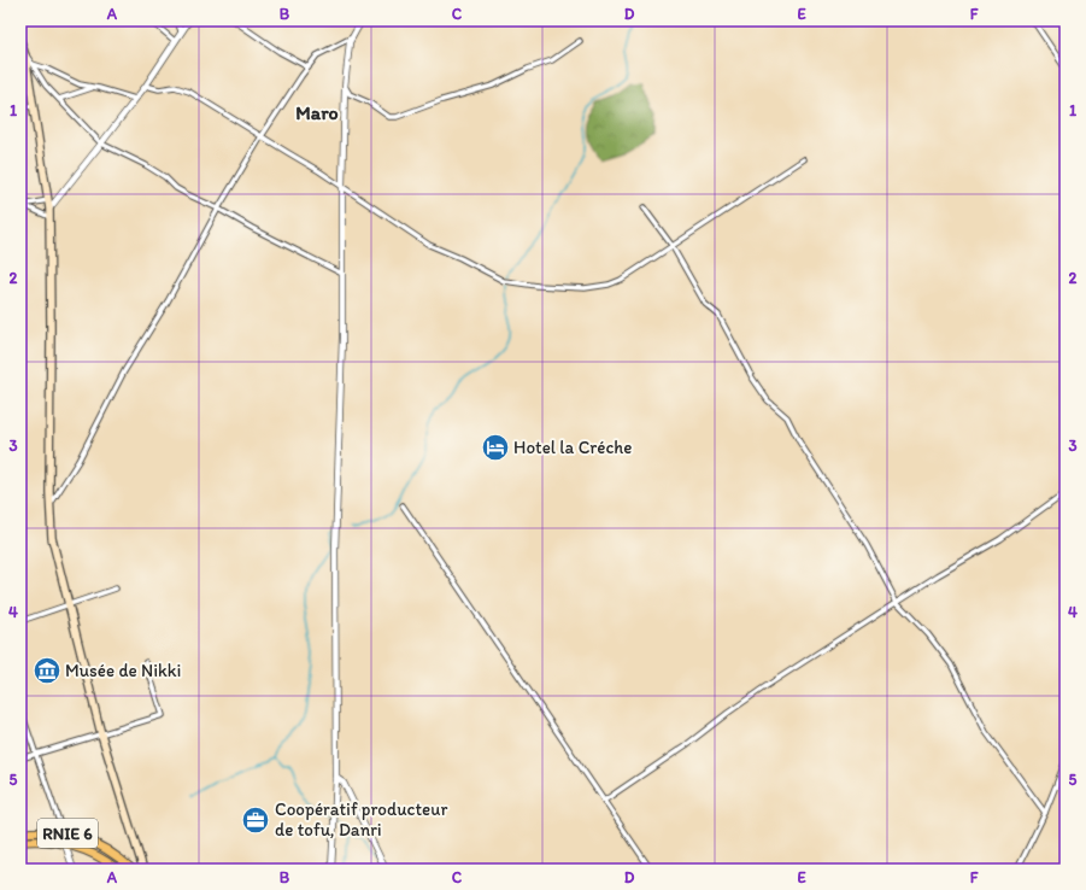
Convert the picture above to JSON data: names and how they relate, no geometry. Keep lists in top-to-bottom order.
{
  "streets": {
    "main road": ["RNIE 6"]
  },
  "districts": ["Maro"],
  "places": {
    "hotel": ["Hotel la Créche"],
    "museum": ["Musée de Nikki"],
    "office": ["Coopératif producteur de tofu, Danri"]
  },
  "grid": {
    "columns": [
      "A",
      "B",
      "C",
      "D",
      "E",
      "F"
    ],
    "rows": [
      "1",
      "2",
      "3",
      "4",
      "5"
    ]
  }
}
